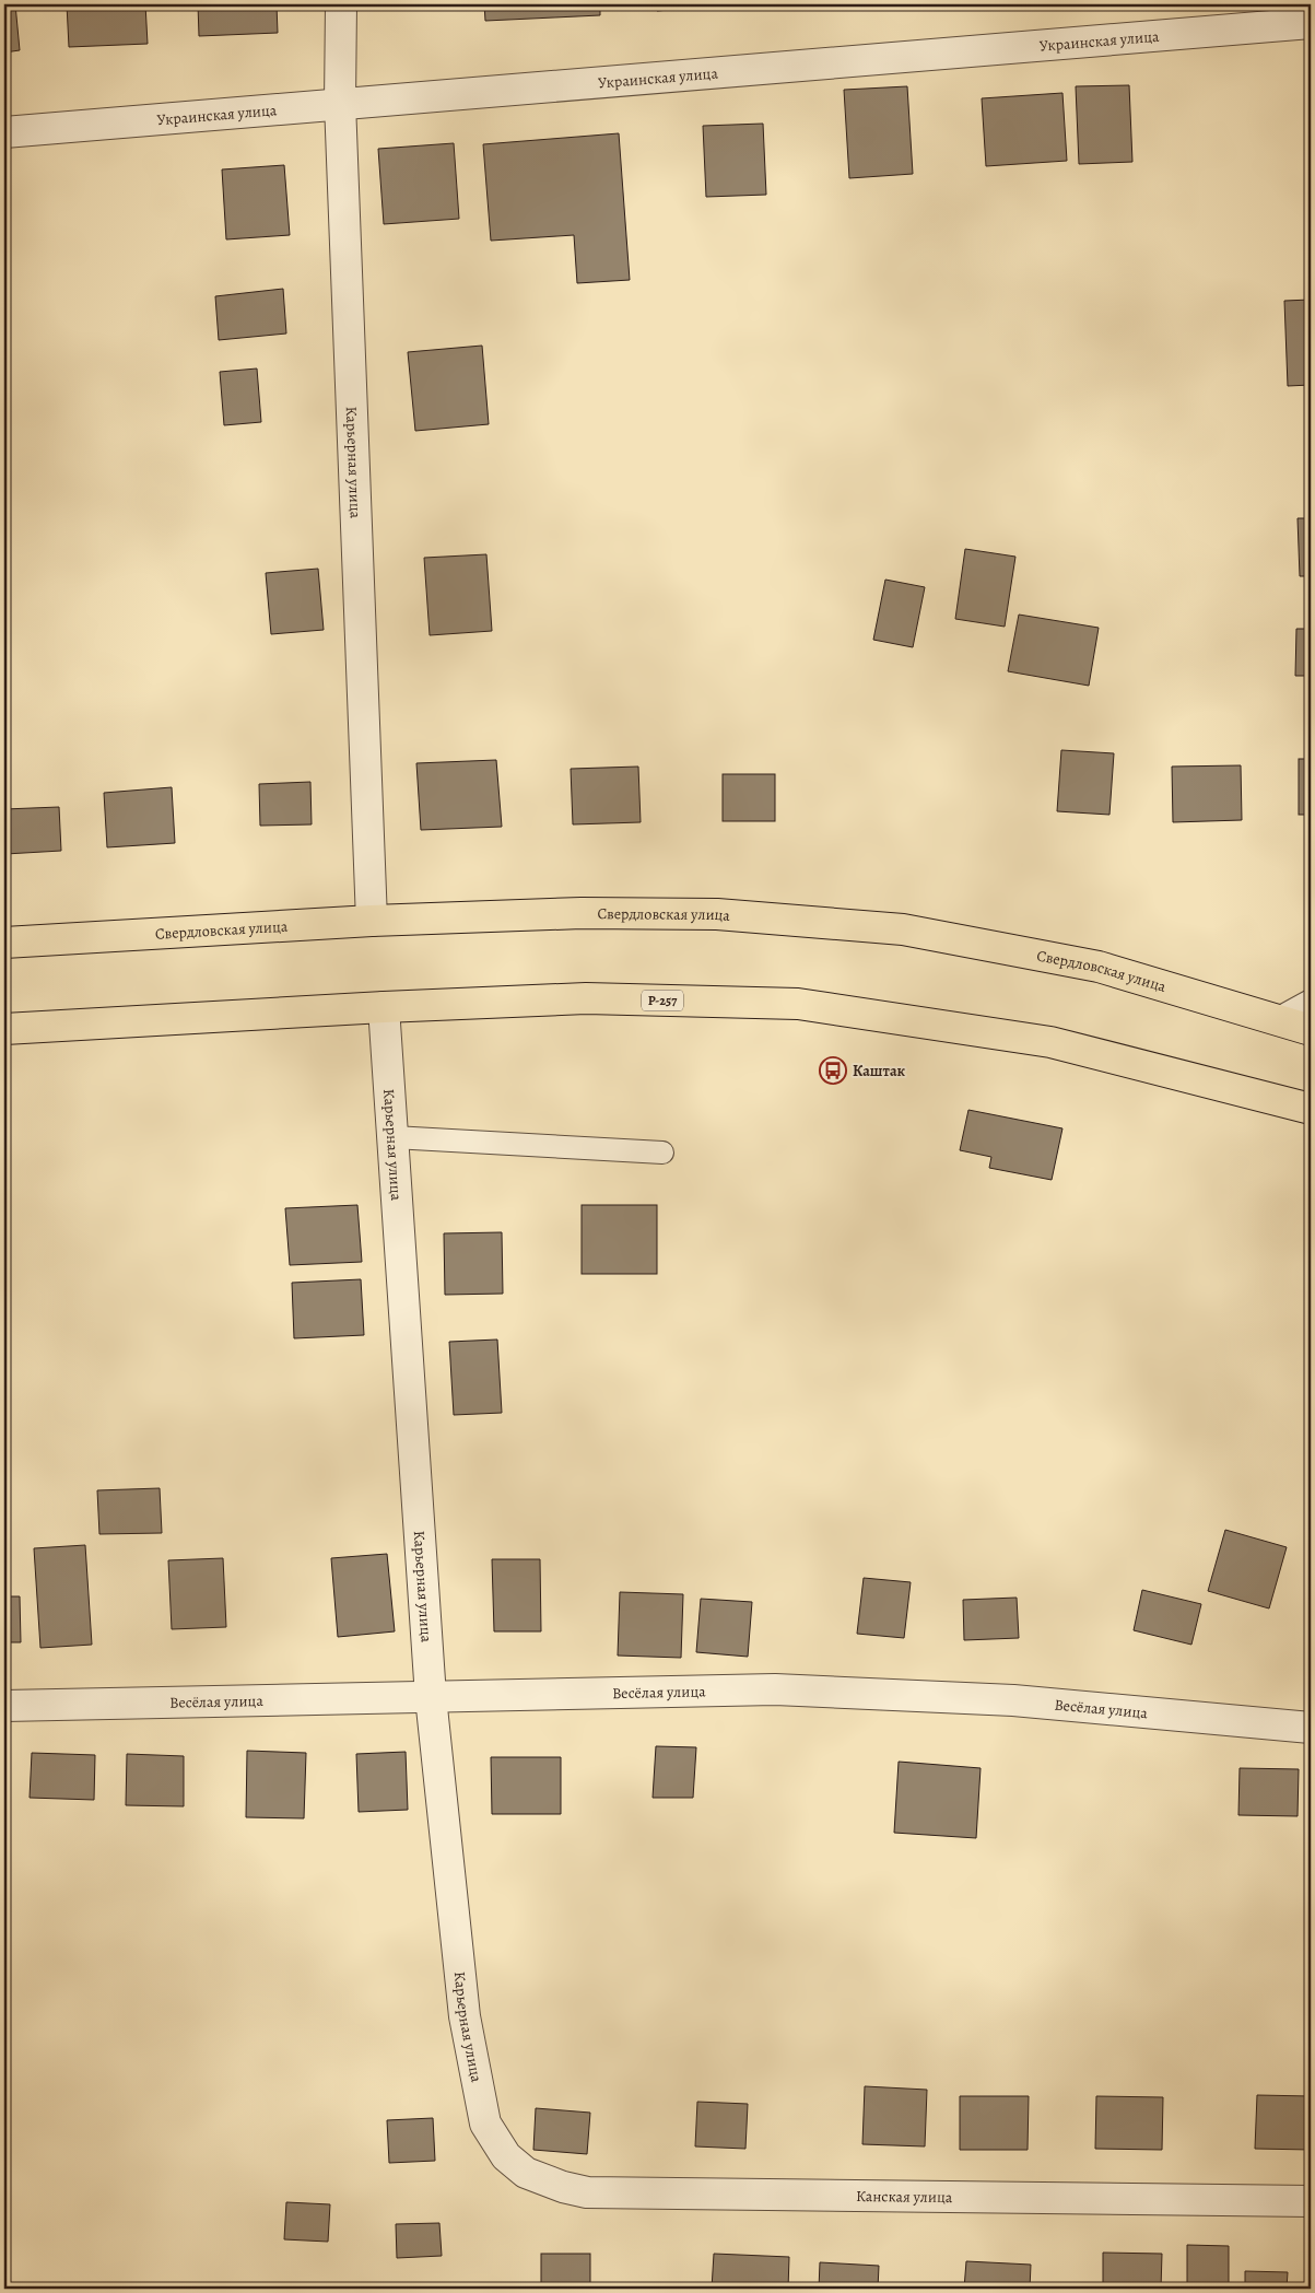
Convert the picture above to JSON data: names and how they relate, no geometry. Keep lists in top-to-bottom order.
{
  "streets": {
    "highway": ["Свердловская улица", "Р-257"],
    "street": [
      "Украинская улица",
      "Карьерная улица",
      "Весёлая улица",
      "Канская улица"
    ]
  },
  "crossings": [
    ["Украинская улица", "Карьерная улица"],
    ["Карьерная улица", "Свердловская улица"],
    ["Карьерная улица", "Р-257"],
    ["Карьерная улица", "Весёлая улица"],
    ["Карьерная улица", "Канская улица"]
  ],
  "places": {
    "bus stop": ["Каштак"]
  }
}
